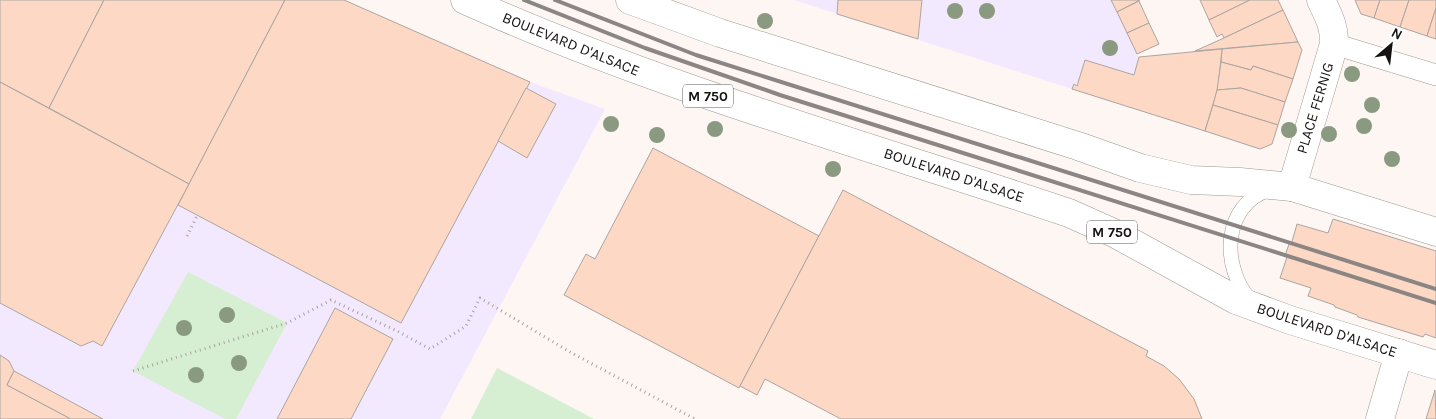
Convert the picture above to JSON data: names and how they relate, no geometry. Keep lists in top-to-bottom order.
{
  "streets": {
    "main road": ["BOULEVARD D'ALSACE", "M 750", "PLACE FERNIG"]
  },
  "north": "top right"
}
